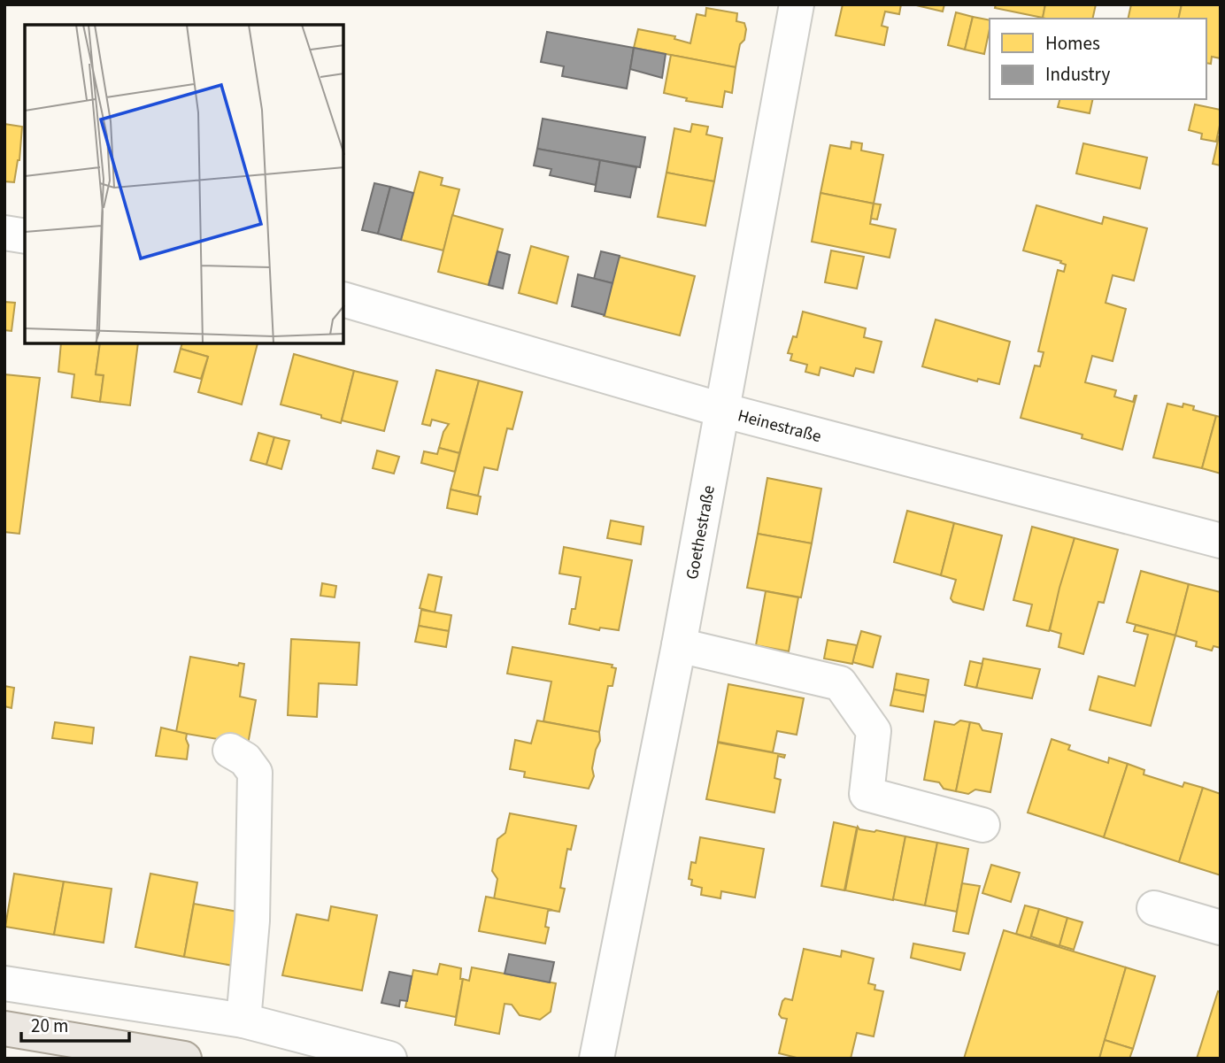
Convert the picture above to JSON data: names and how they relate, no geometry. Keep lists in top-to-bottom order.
{
  "streets": {
    "street": ["Heinestraße", "Goethestraße"]
  },
  "crossings": [
    ["Heinestraße", "Goethestraße"]
  ],
  "legend": ["Homes", "Industry"],
  "scale_bar": "20 m"
}
